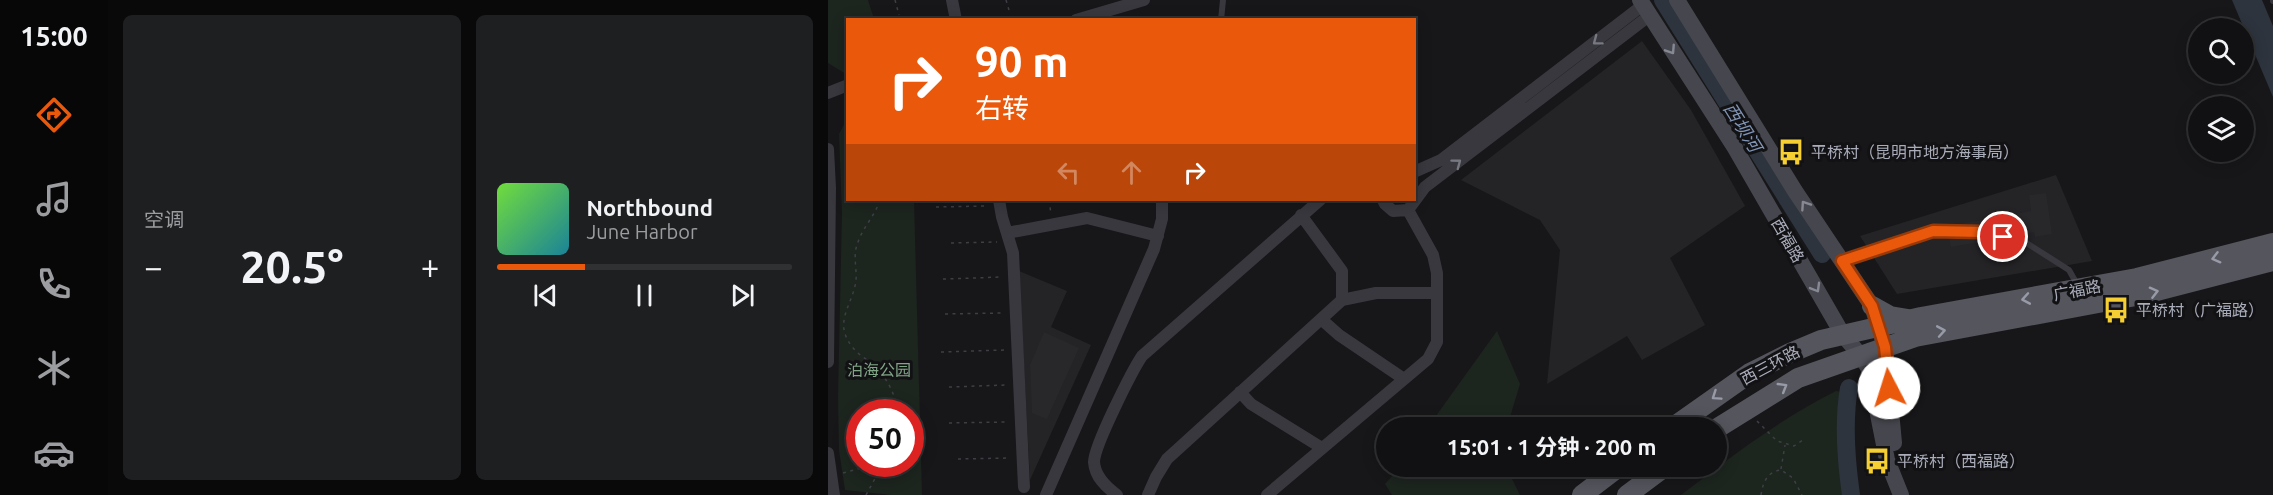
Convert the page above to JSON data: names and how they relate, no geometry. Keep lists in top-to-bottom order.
{
  "streets": {
    "main road": ["西福路", "广福路", "西三环路"]
  },
  "crossings": [
    ["西福路", "广福路"],
    ["西福路", "西三环路"],
    ["广福路", "西三环路"]
  ],
  "water": ["西坝河"],
  "parks": ["泊海公园"],
  "places": {
    "bus stop": ["平桥村（昆明市地方海事局）", "平桥村（广福路）", "平桥村（西福路）"]
  },
  "page": {
    "tabs": "15:00",
    "tile": "空调",
    "turn": ["90 m", "右转"],
    "song": ["Northbound", "June Harbor"],
    "heat": ["−", "20.5°", "+"],
    "limit": "50",
    "trip": "15:01 · 1 分钟 · 200 m"
  }
}
